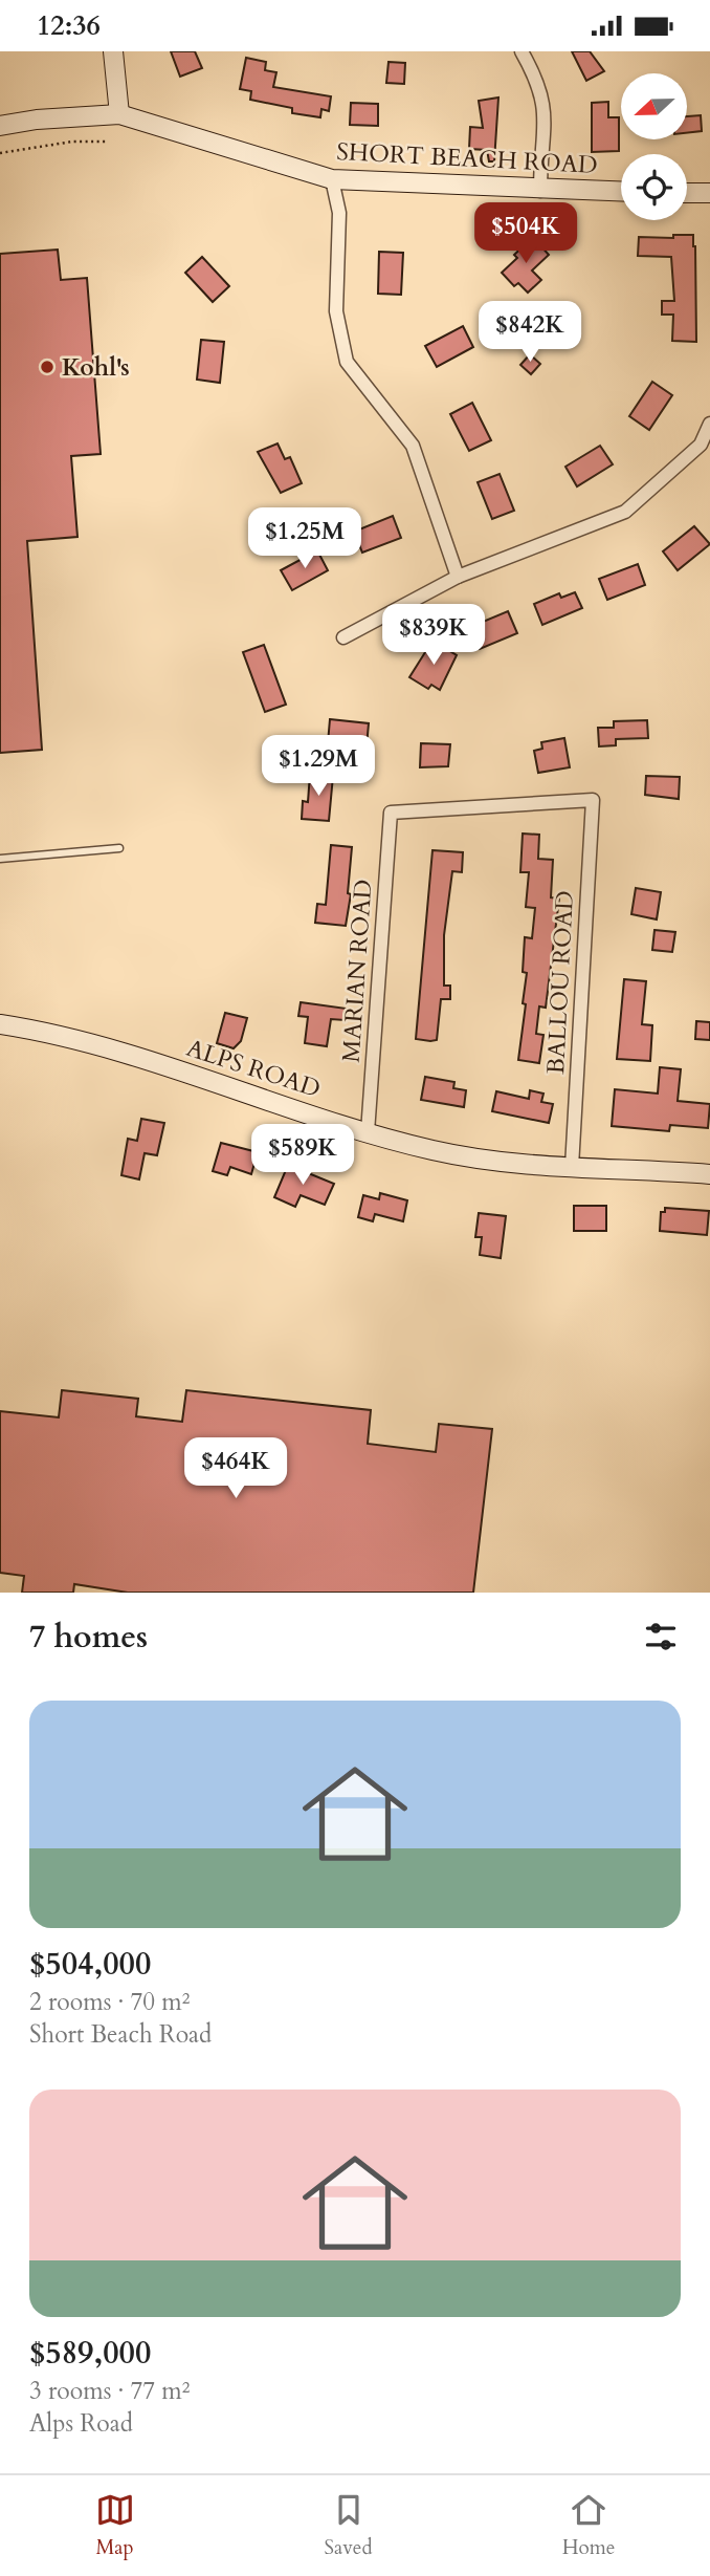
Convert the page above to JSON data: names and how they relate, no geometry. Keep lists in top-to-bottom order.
{
  "streets": {
    "street": [
      "SHORT BEACH ROAD",
      "MARIAN ROAD",
      "BALLOU ROAD",
      "ALPS ROAD"
    ]
  },
  "crossings": [
    ["MARIAN ROAD", "BALLOU ROAD"],
    ["MARIAN ROAD", "ALPS ROAD"],
    ["BALLOU ROAD", "ALPS ROAD"]
  ],
  "places": ["Kohl's"],
  "north": "left",
  "page": {
    "status": "12:36",
    "price": [
      "$504K",
      "$842K",
      "$1.25M",
      "$839K",
      "$1.29M",
      "$589K",
      "$464K"
    ],
    "heading": "7 homes",
    "list": [
      {
        "name": "$504,000",
        "note": "2 rooms · 70 m² · Short Beach Road"
      },
      {
        "name": "$589,000",
        "note": "3 rooms · 77 m² · Alps Road"
      }
    ],
    "tabs": ["Map", "Saved", "Home"]
  }
}
